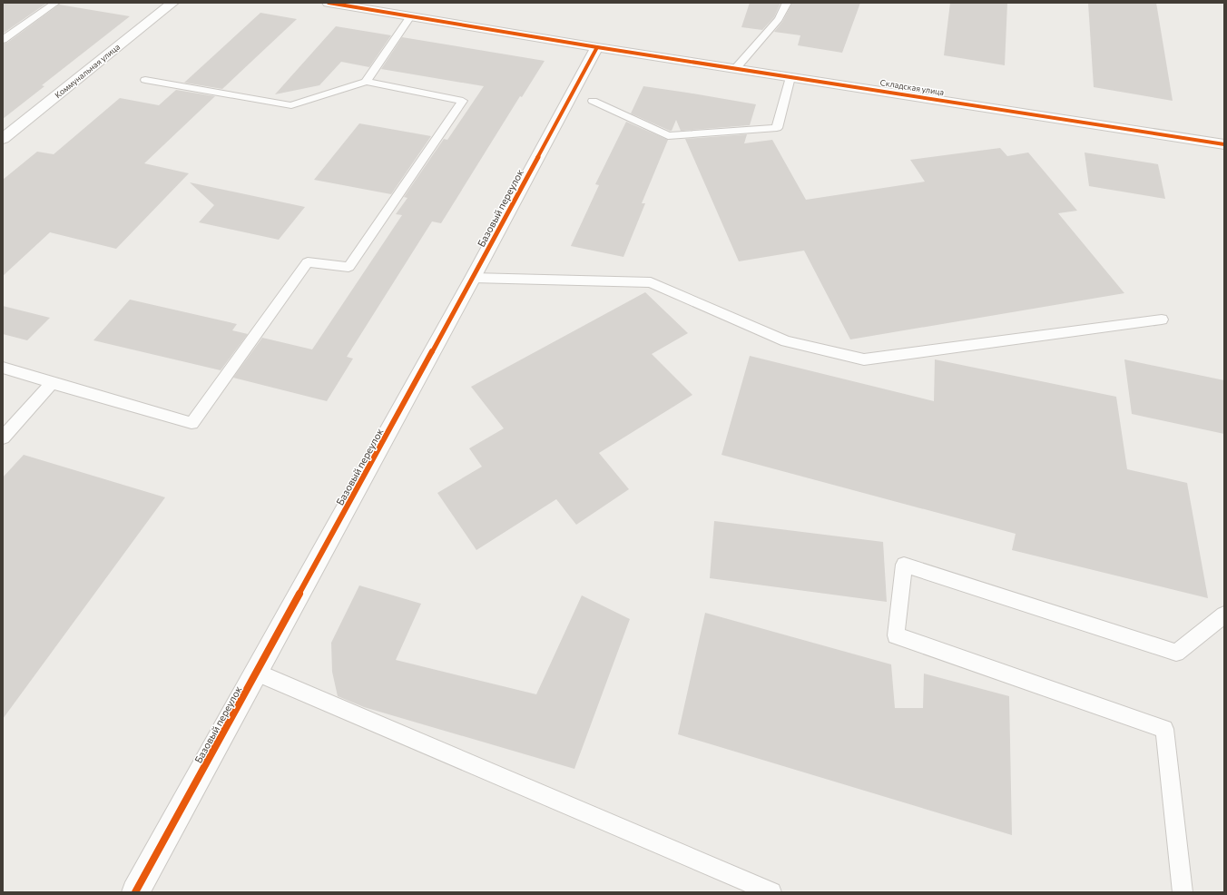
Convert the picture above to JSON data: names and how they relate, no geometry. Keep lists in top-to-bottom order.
{
  "streets": {
    "street": ["Коммунальная улица", "Складская улица", "Базовый переулок"]
  },
  "crossings": [
    ["Складская улица", "Базовый переулок"]
  ]
}
